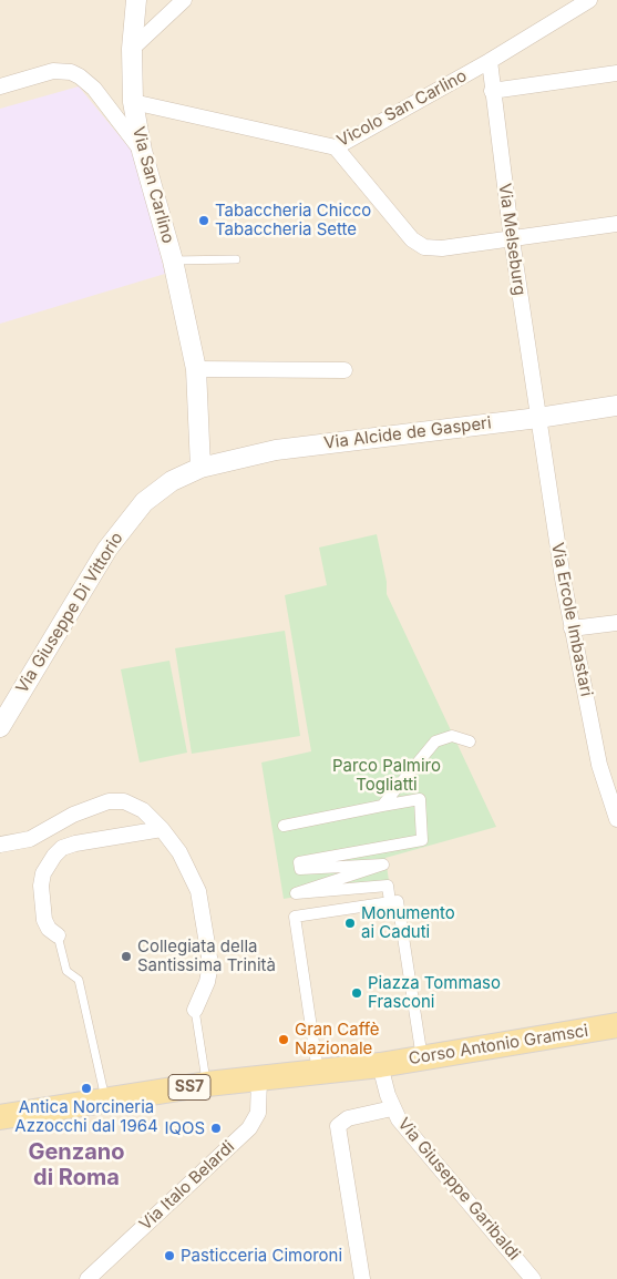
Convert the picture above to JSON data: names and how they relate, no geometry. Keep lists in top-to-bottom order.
{
  "streets": {
    "main road": ["Corso Antonio Gramsci", "SS7"],
    "street": [
      "Vicolo San Carlino",
      "Via San Carlino",
      "Via Melseburg",
      "Via Alcide de Gasperi",
      "Via Giuseppe Di Vittorio",
      "Via Ercole Imbastari",
      "Via Italo Belardi",
      "Via Giuseppe Garibaldi"
    ]
  },
  "crossings": [
    ["Vicolo San Carlino", "Via San Carlino"],
    ["Vicolo San Carlino", "Via Melseburg"],
    ["Via San Carlino", "Via Alcide de Gasperi"],
    ["Via San Carlino", "Via Giuseppe Di Vittorio"],
    ["Via Melseburg", "Via Alcide de Gasperi"],
    ["Via Melseburg", "Via Ercole Imbastari"],
    ["Via Alcide de Gasperi", "Via Giuseppe Di Vittorio"],
    ["Via Alcide de Gasperi", "Via Ercole Imbastari"],
    ["Corso Antonio Gramsci", "SS7"],
    ["Corso Antonio Gramsci", "Via Giuseppe Garibaldi"],
    ["SS7", "Via Italo Belardi"],
    ["SS7", "Via Giuseppe Garibaldi"]
  ],
  "districts": ["Genzano di Roma"],
  "parks": ["Parco Palmiro Togliatti"],
  "places": [
    "Tabaccheria Chicco Tabaccheria Sette",
    "Monumento ai Caduti",
    "Collegiata della Santissima Trinità",
    "Piazza Tommaso Frasconi",
    "Gran Caffè Nazionale",
    "Antica Norcineria Azzocchi dal 1964",
    "IQOS",
    "Pasticceria Cimoroni"
  ]
}
